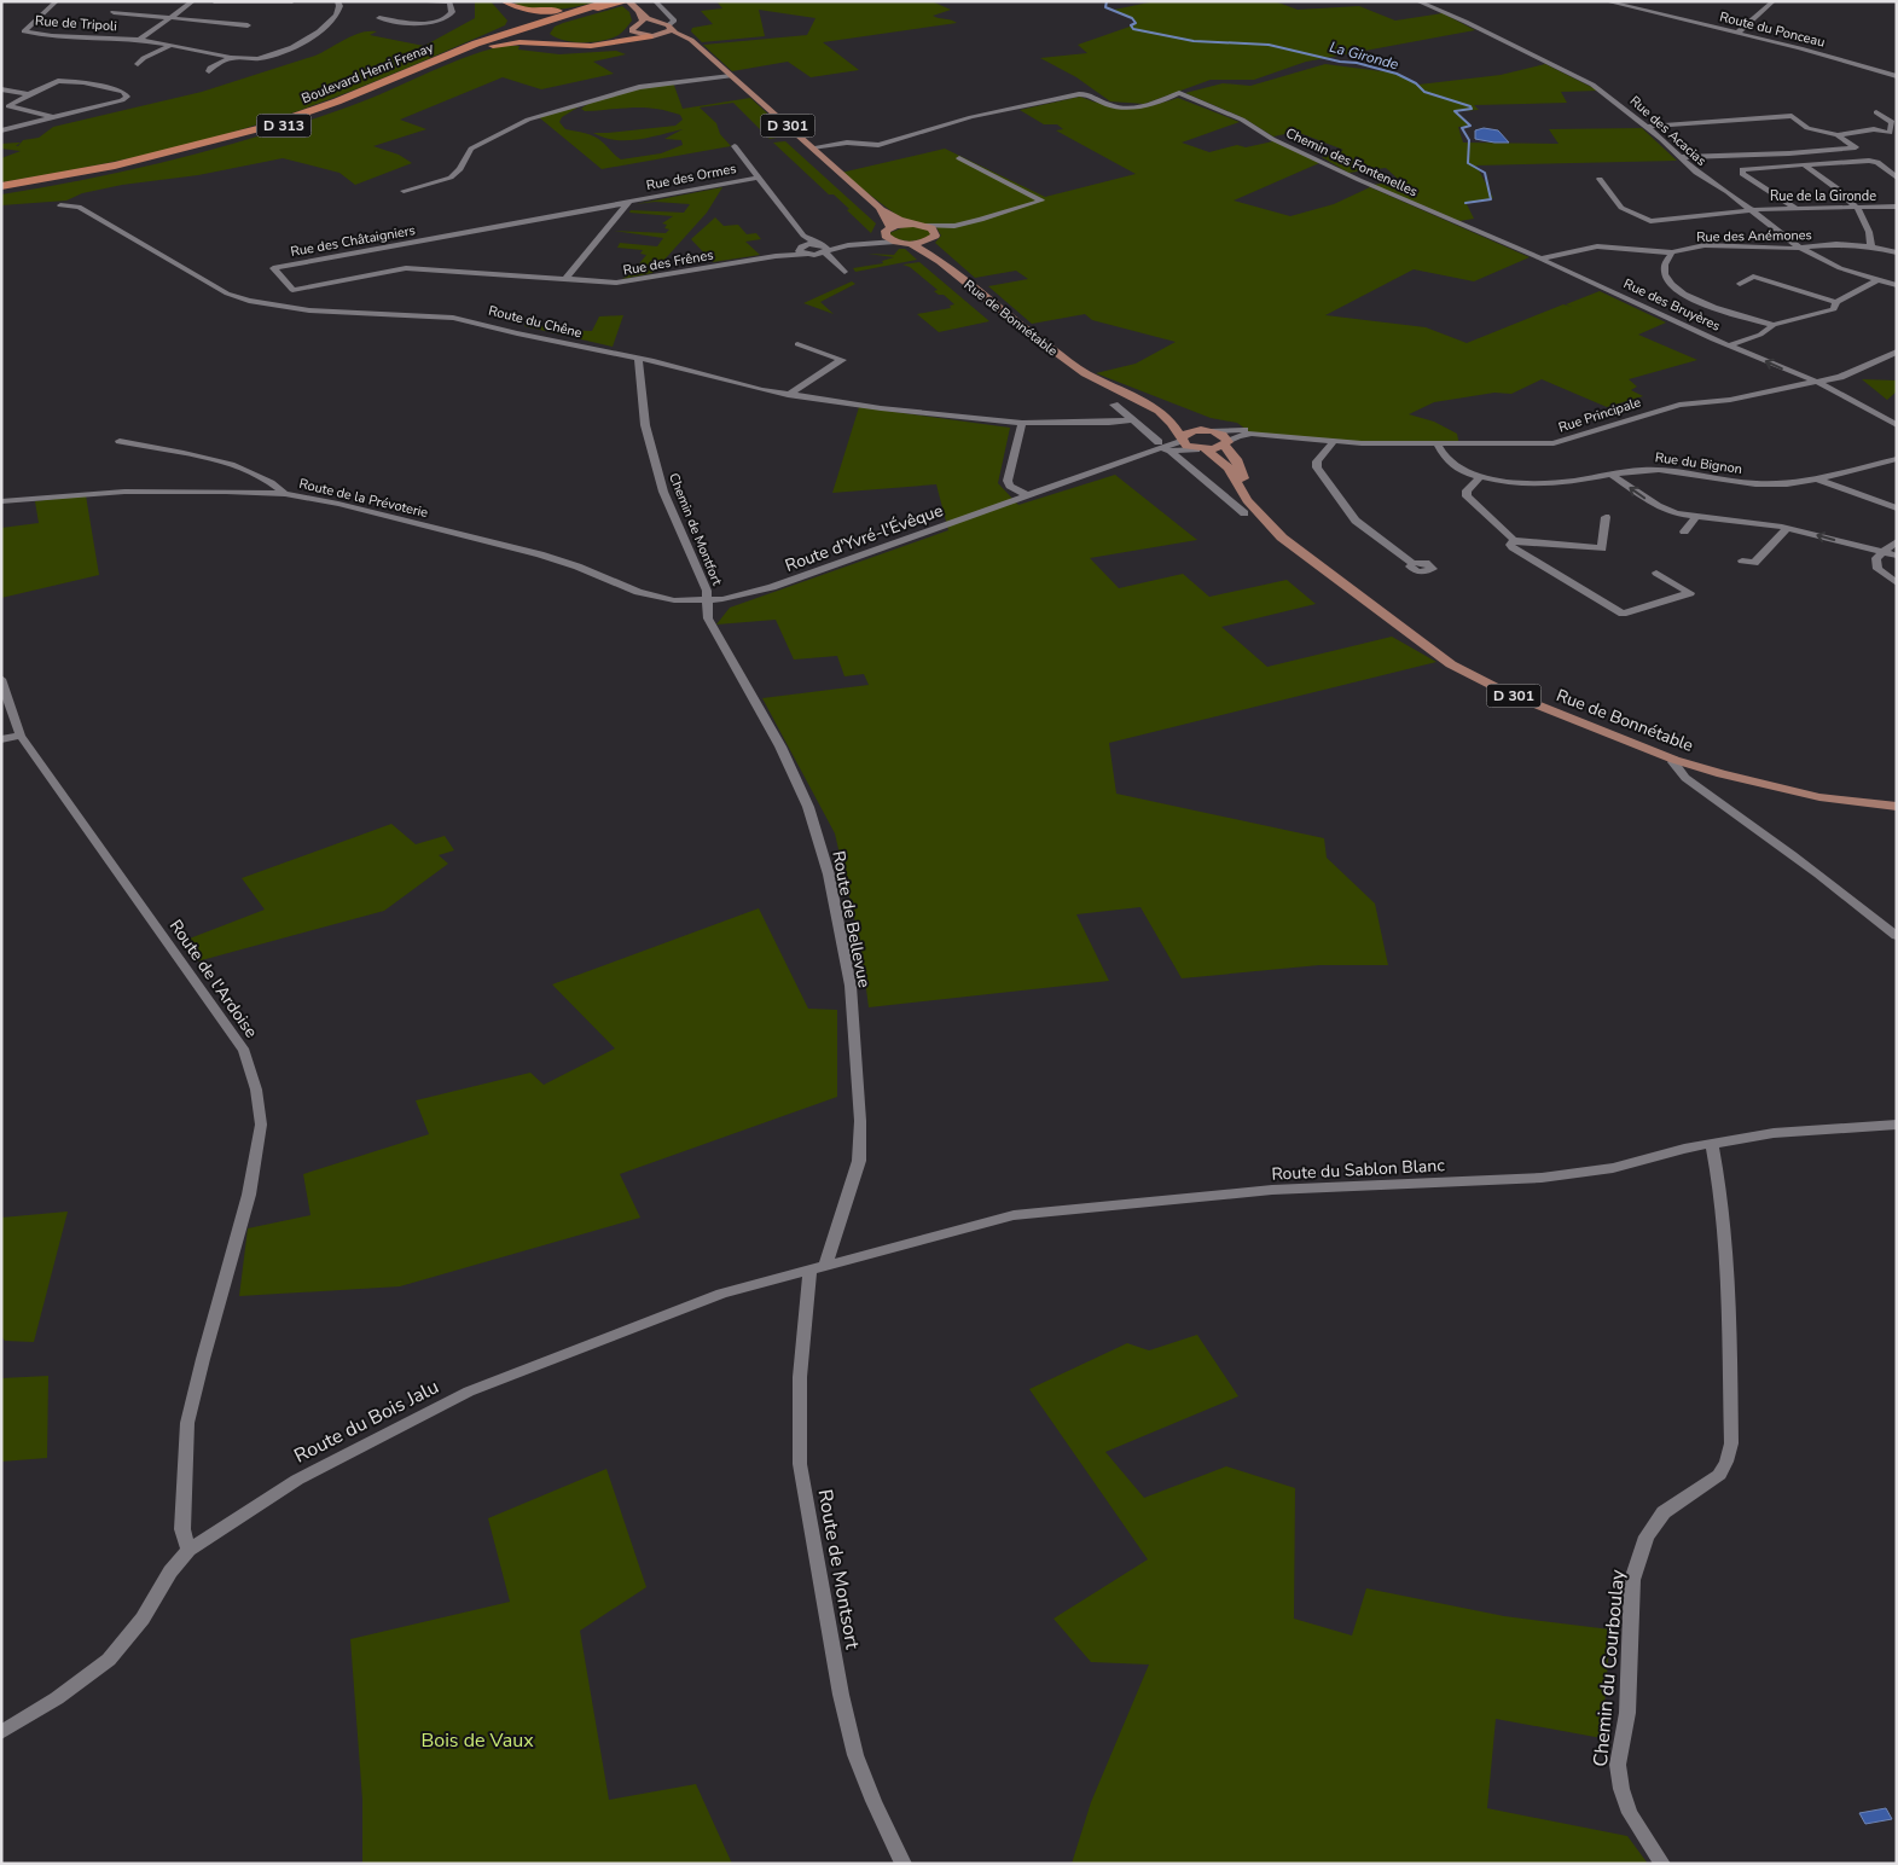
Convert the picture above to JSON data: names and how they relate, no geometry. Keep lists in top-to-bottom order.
{
  "streets": {
    "highway": ["Boulevard Henri Frenay", "D 313"],
    "main road": ["D 301", "Rue de Bonnétable"],
    "street": [
      "Rue de Tripoli",
      "Route du Ponceau",
      "Rue des Acacias",
      "Chemin des Fontenelles",
      "Rue des Ormes",
      "Rue de la Gironde",
      "Rue des Anémones",
      "Rue des Châtaigniers",
      "Rue des Frênes",
      "Rue des Bruyères",
      "Route du Chêne",
      "Rue Principale",
      "Rue du Bignon",
      "Route de la Prévoterie",
      "Chemin de Montfort",
      "Route d'Yvré-l'Évêque",
      "Route de Bellevue",
      "Route de l'Ardoise",
      "Route du Sablon Blanc",
      "Route du Bois Jalu",
      "Route de Montsort",
      "Chemin du Courboulay"
    ]
  },
  "crossings": [
    ["Boulevard Henri Frenay", "D 313"],
    ["D 313", "D 301"],
    ["D 301", "Chemin des Fontenelles"],
    ["D 301", "Rue de Bonnétable"],
    ["Rue des Acacias", "Rue de la Gironde"],
    ["Rue des Acacias", "Rue des Anémones"],
    ["Chemin des Fontenelles", "Rue des Bruyères"],
    ["Rue des Ormes", "Rue des Châtaigniers"],
    ["Rue des Anémones", "Rue des Bruyères"],
    ["Rue des Châtaigniers", "Rue des Frênes"],
    ["Rue des Bruyères", "Rue Principale"],
    ["Route du Chêne", "Chemin de Montfort"],
    ["Rue Principale", "Rue du Bignon"],
    ["Route de la Prévoterie", "Chemin de Montfort"],
    ["Route de la Prévoterie", "Route d'Yvré-l'Évêque"],
    ["Route de la Prévoterie", "Route de Bellevue"],
    ["Chemin de Montfort", "Route d'Yvré-l'Évêque"],
    ["Chemin de Montfort", "Route de Bellevue"],
    ["Route d'Yvré-l'Évêque", "Route de Bellevue"],
    ["Route de Bellevue", "Route du Sablon Blanc"],
    ["Route de Bellevue", "Route du Bois Jalu"],
    ["Route de Bellevue", "Route de Montsort"],
    ["Route de l'Ardoise", "Route du Bois Jalu"],
    ["Route du Sablon Blanc", "Route du Bois Jalu"],
    ["Route du Sablon Blanc", "Route de Montsort"],
    ["Route du Sablon Blanc", "Chemin du Courboulay"],
    ["Route du Bois Jalu", "Route de Montsort"]
  ],
  "water": ["La Gironde"],
  "parks": ["Bois de Vaux"]
}
